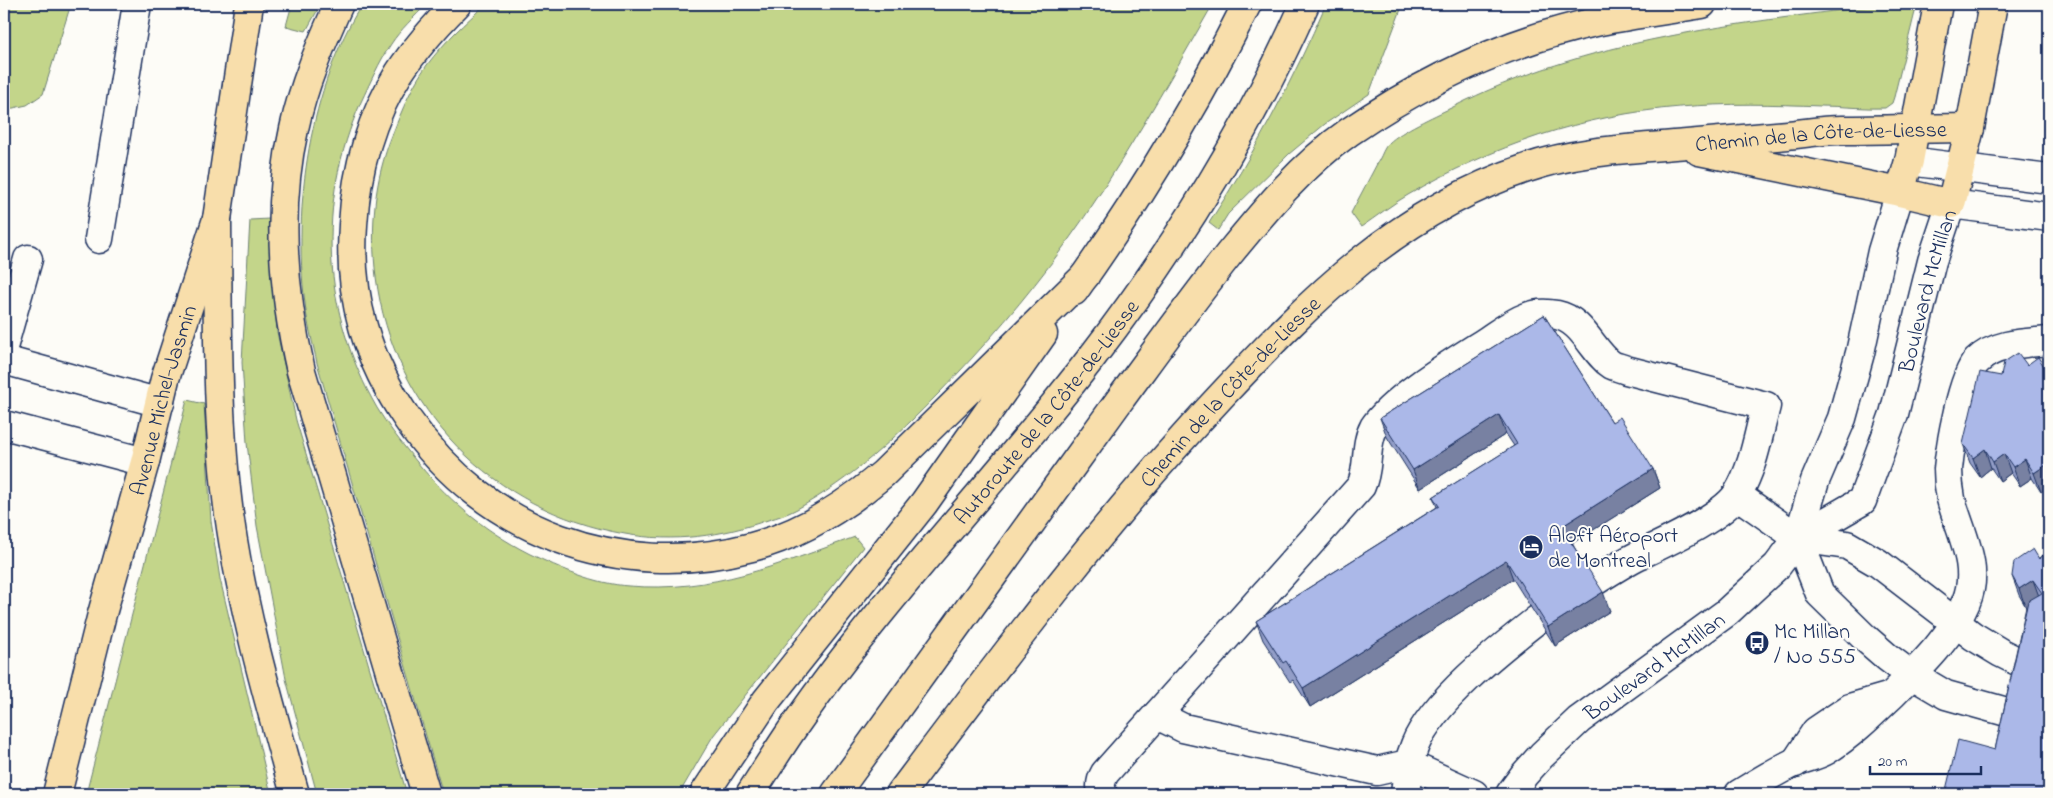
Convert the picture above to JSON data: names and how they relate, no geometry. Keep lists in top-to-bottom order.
{
  "streets": {
    "main road": [
      "Chemin de la Côte-de-Liesse",
      "Boulevard McMillan",
      "Avenue Michel-Jasmin",
      "Autoroute de la Côte-de-Liesse"
    ]
  },
  "crossings": [
    ["Chemin de la Côte-de-Liesse", "Boulevard McMillan"]
  ],
  "places": {
    "hotel": ["Aloft Aéroport de Montreal"],
    "bus stop": ["Mc Millan / No 555"]
  },
  "scale_bar": "20 m"
}
